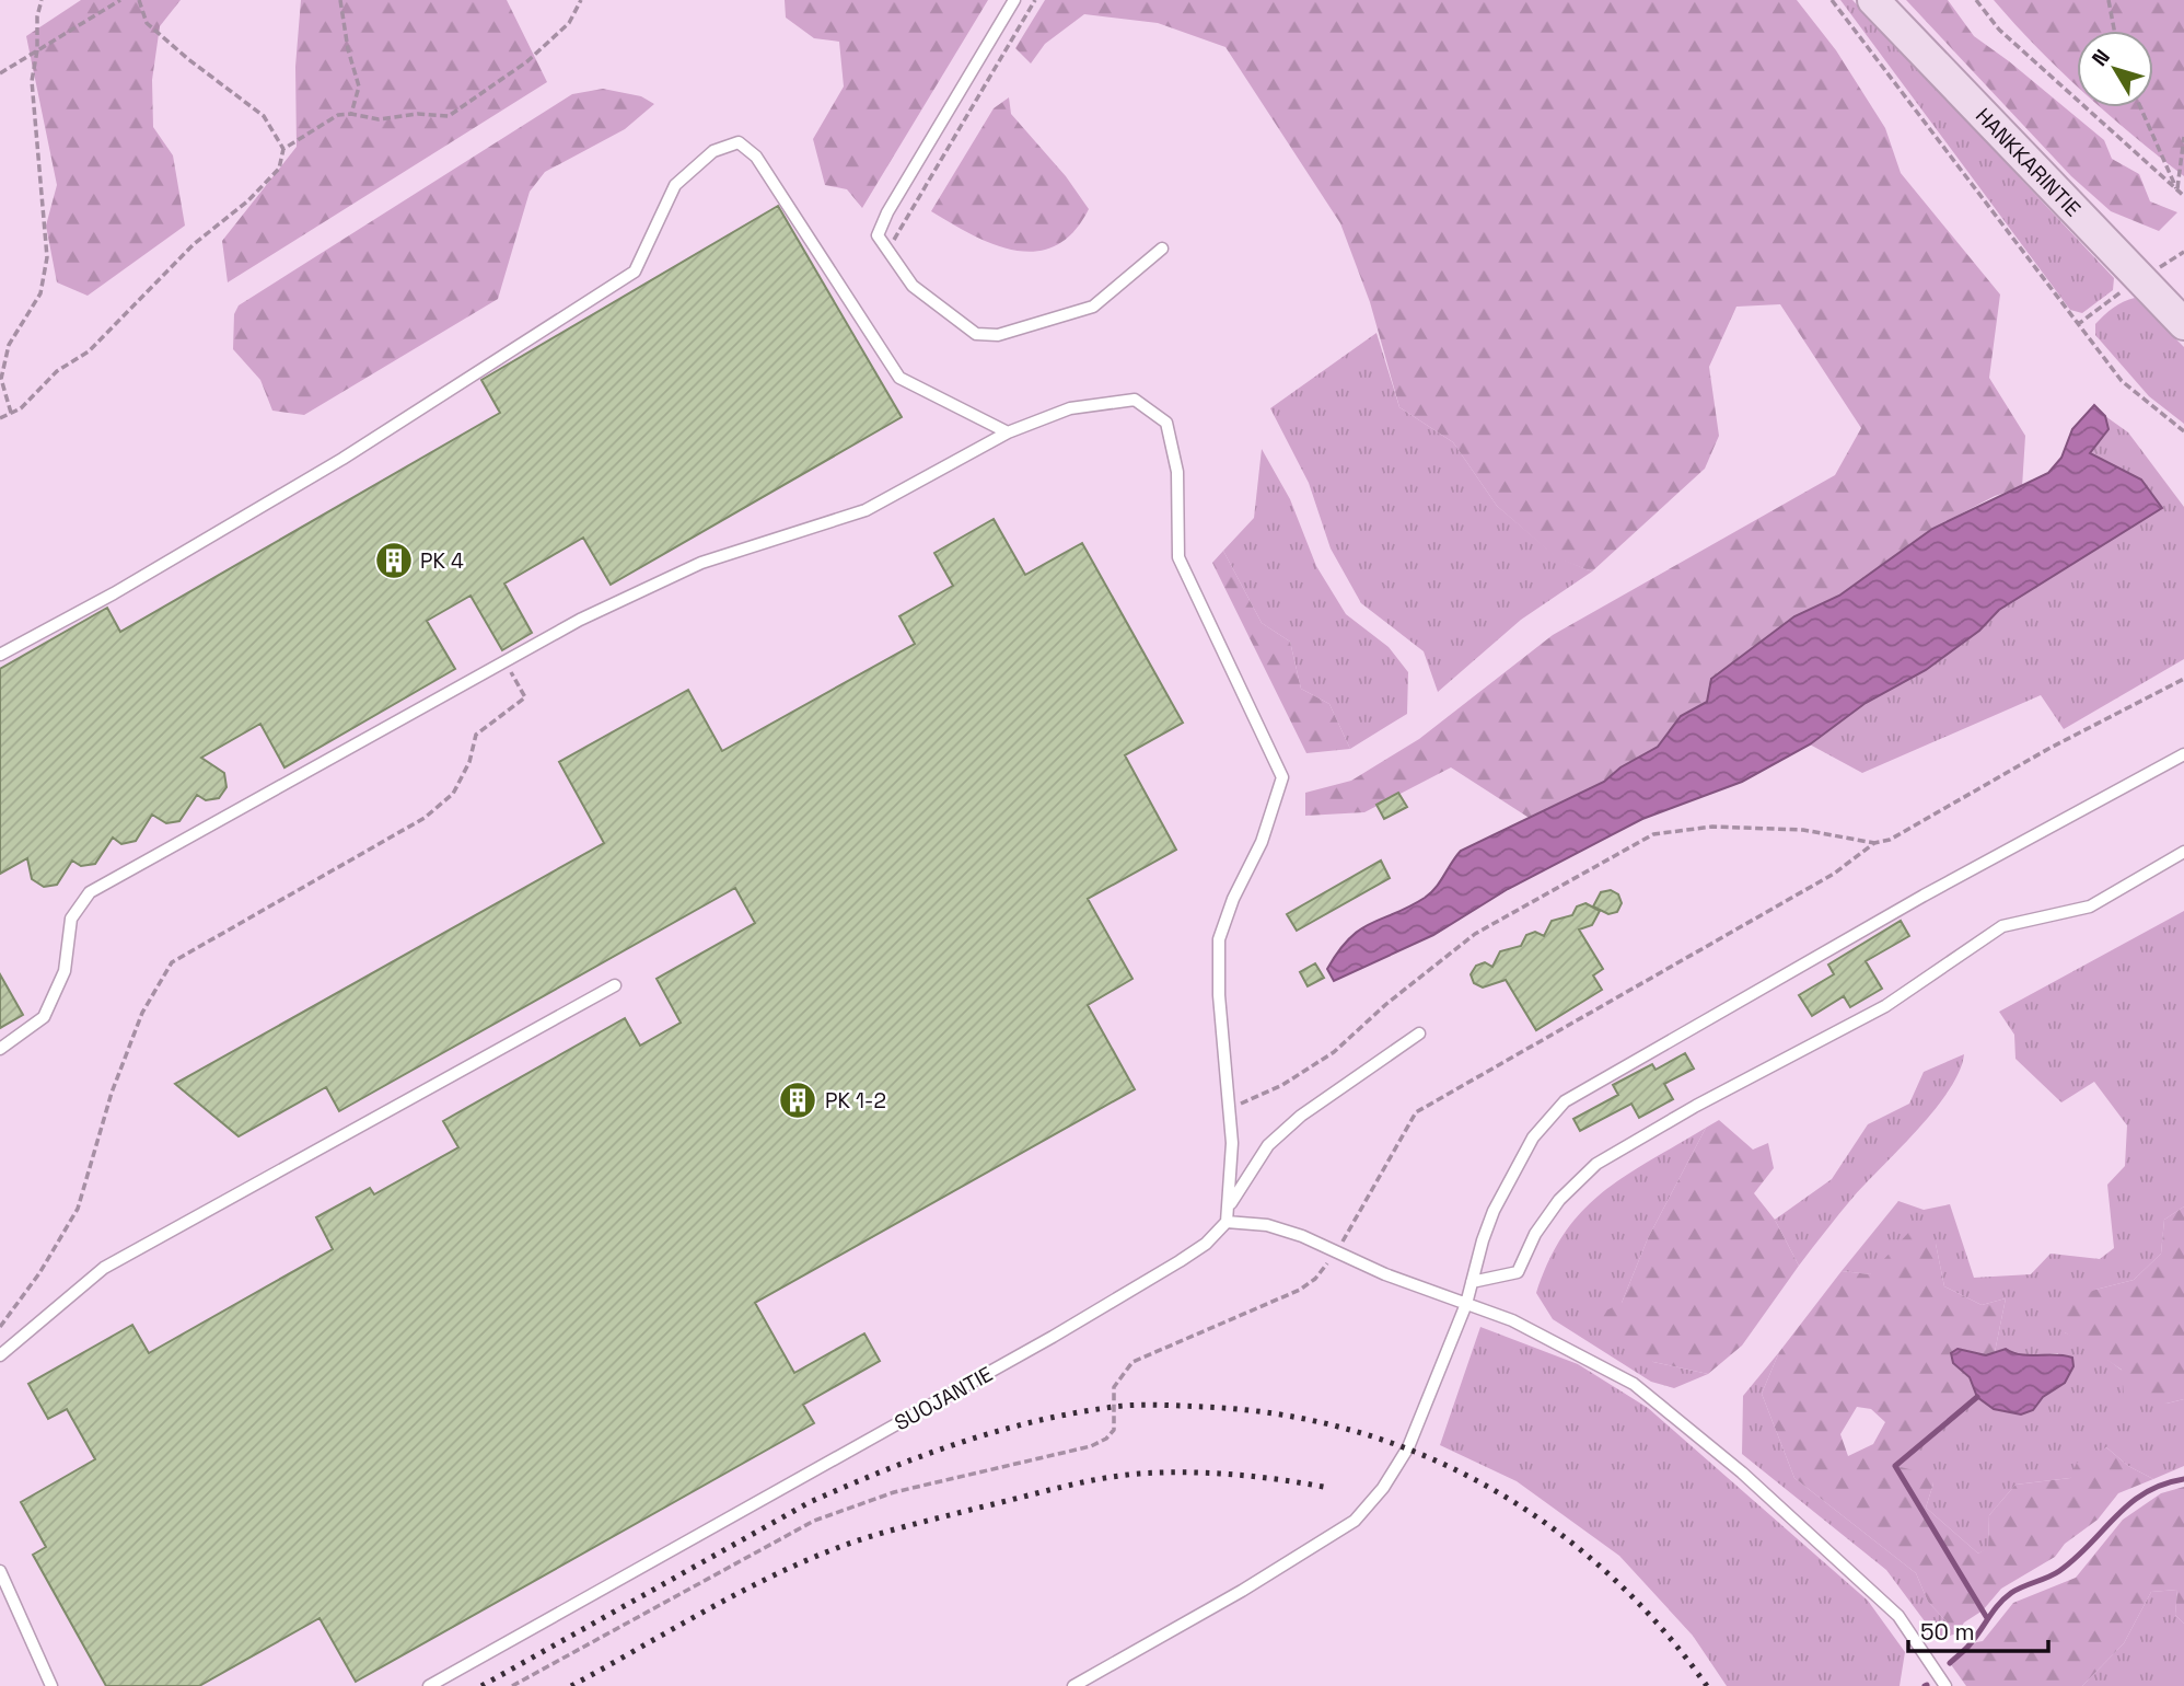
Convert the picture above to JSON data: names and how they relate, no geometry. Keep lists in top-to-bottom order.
{
  "streets": {
    "main road": ["HANKKARINTIE"],
    "lane": ["SUOJANTIE"]
  },
  "places": {
    "building": ["PK 4", "PK 1-2"]
  },
  "scale_bar": "50 m",
  "north": "top left"
}
